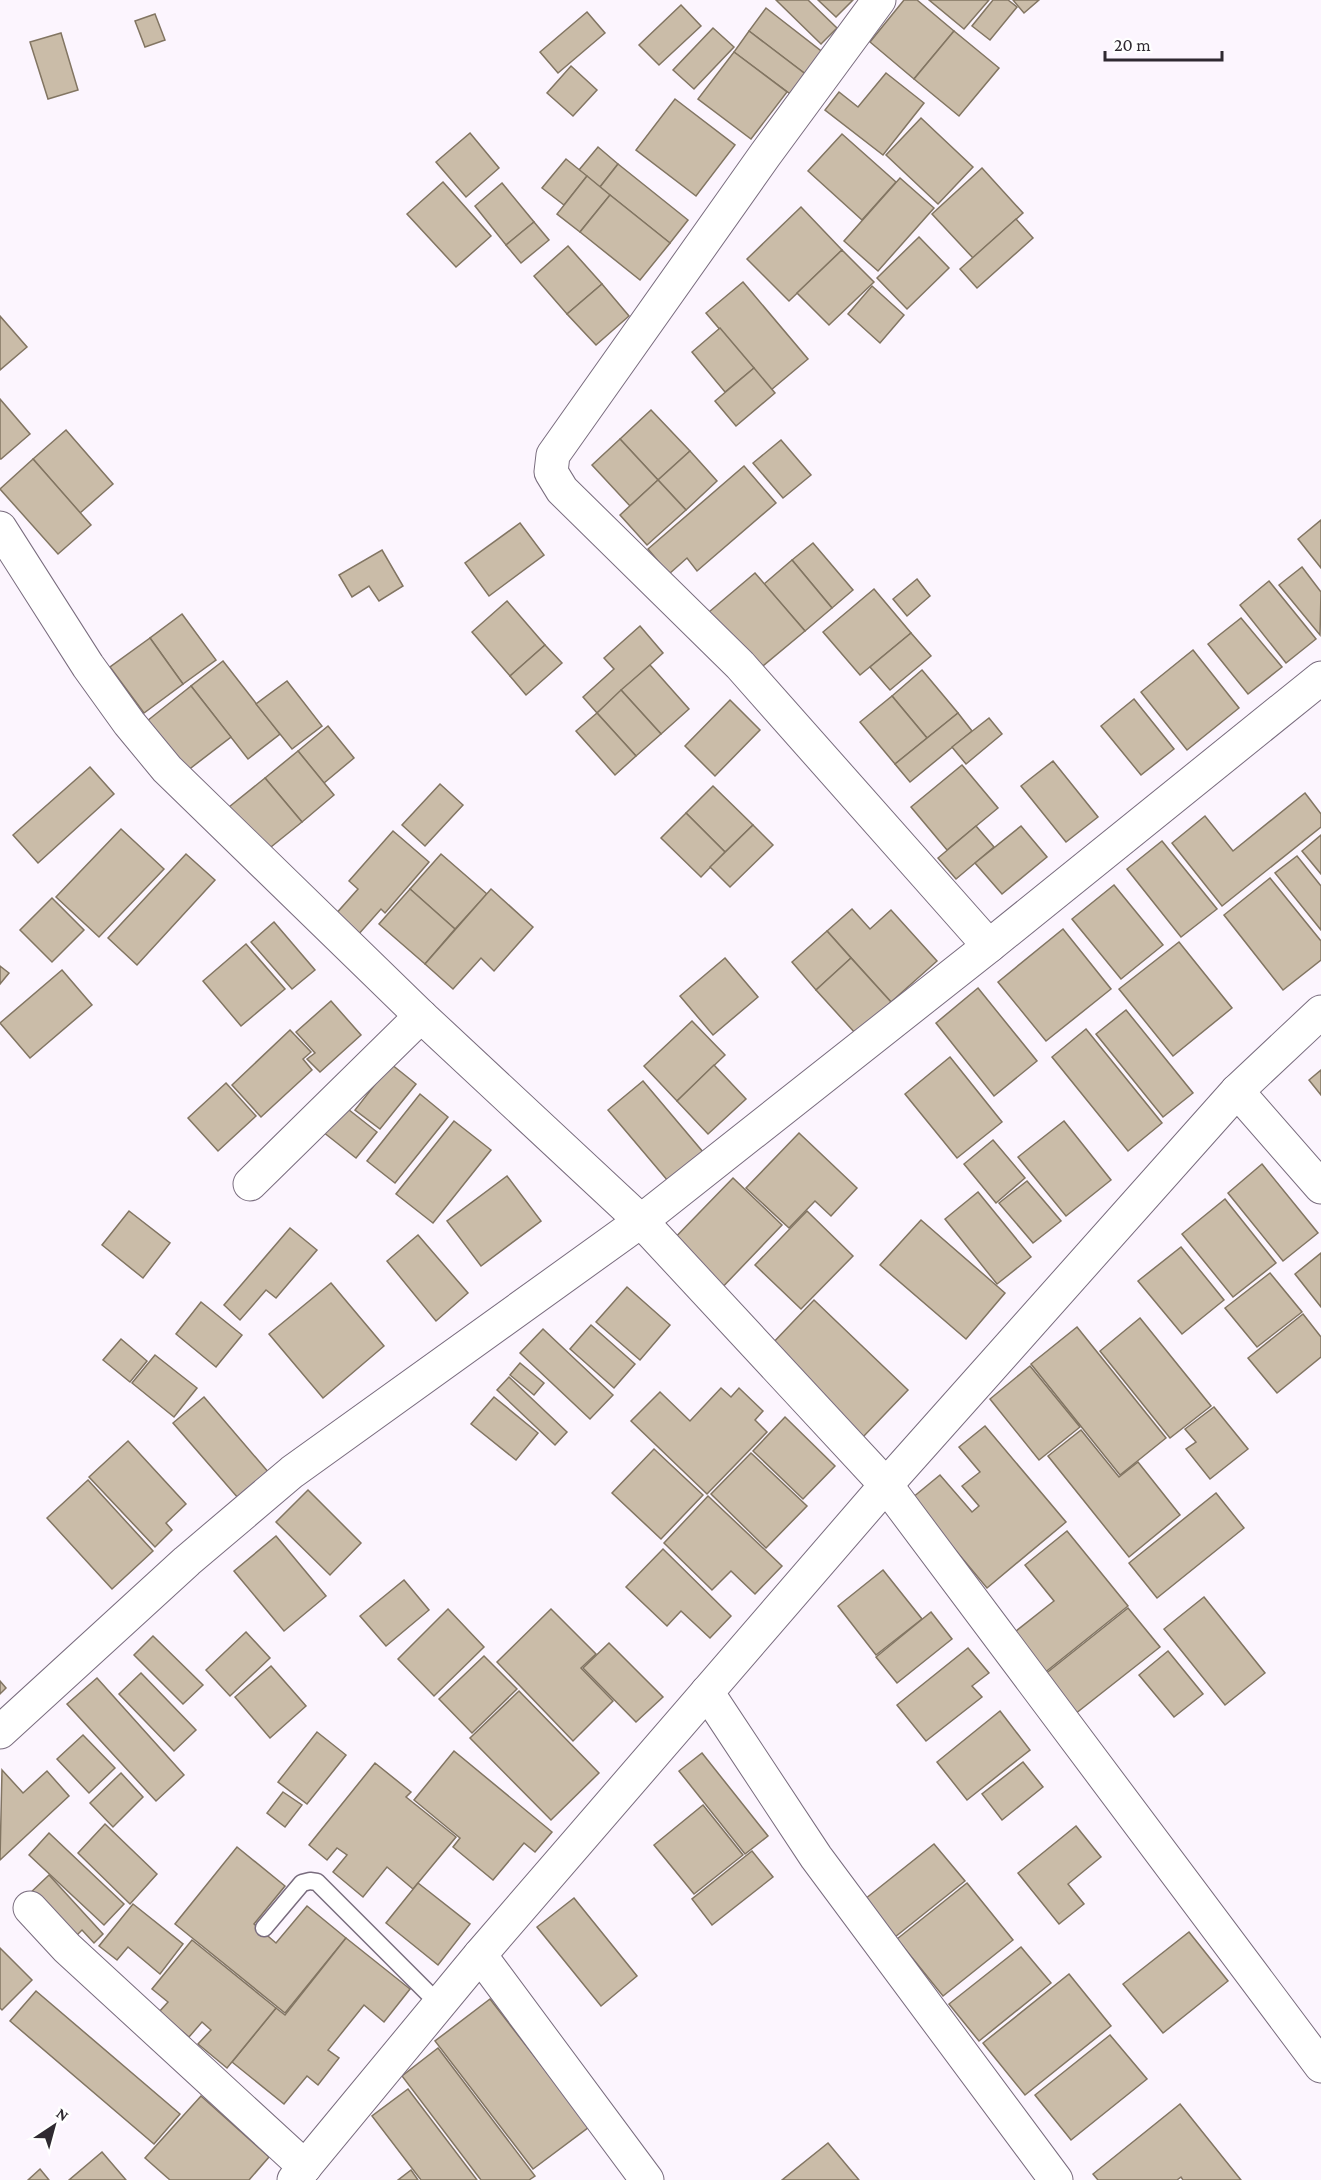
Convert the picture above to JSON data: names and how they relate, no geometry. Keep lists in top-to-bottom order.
{
  "scale_bar": "20 m",
  "north": "top right"
}
